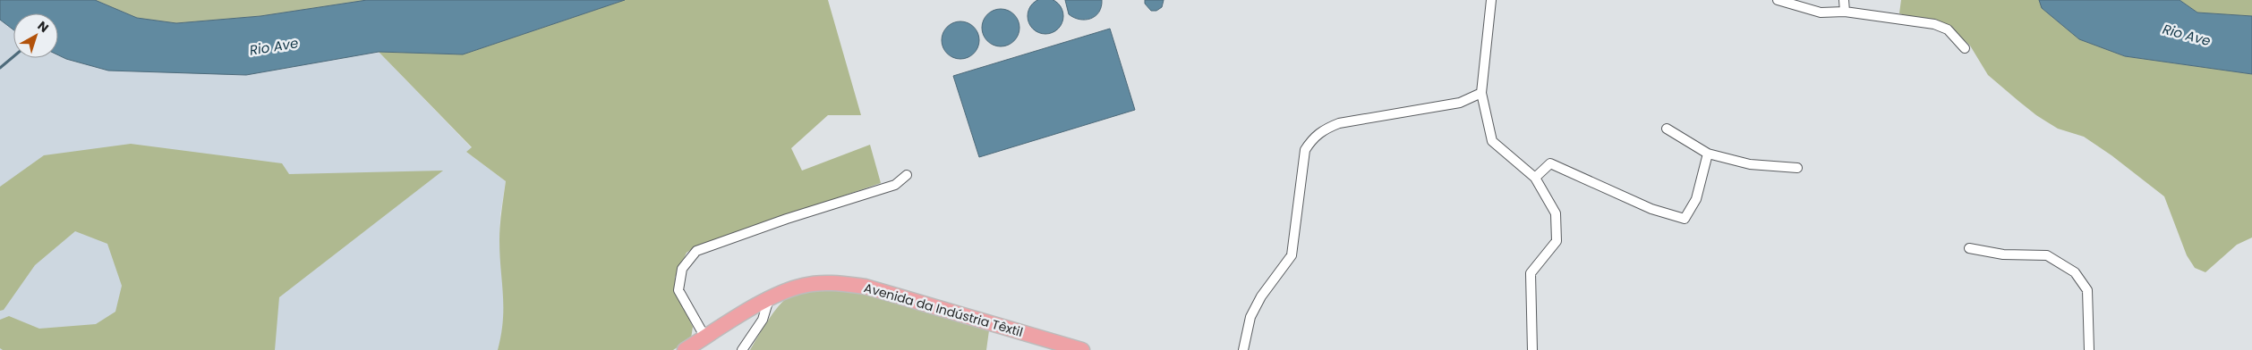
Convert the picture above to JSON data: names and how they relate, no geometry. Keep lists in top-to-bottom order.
{
  "streets": {
    "main road": ["Avenida da Indústria Têxtil"]
  },
  "water": ["Rio Ave"],
  "north": "top right"
}
